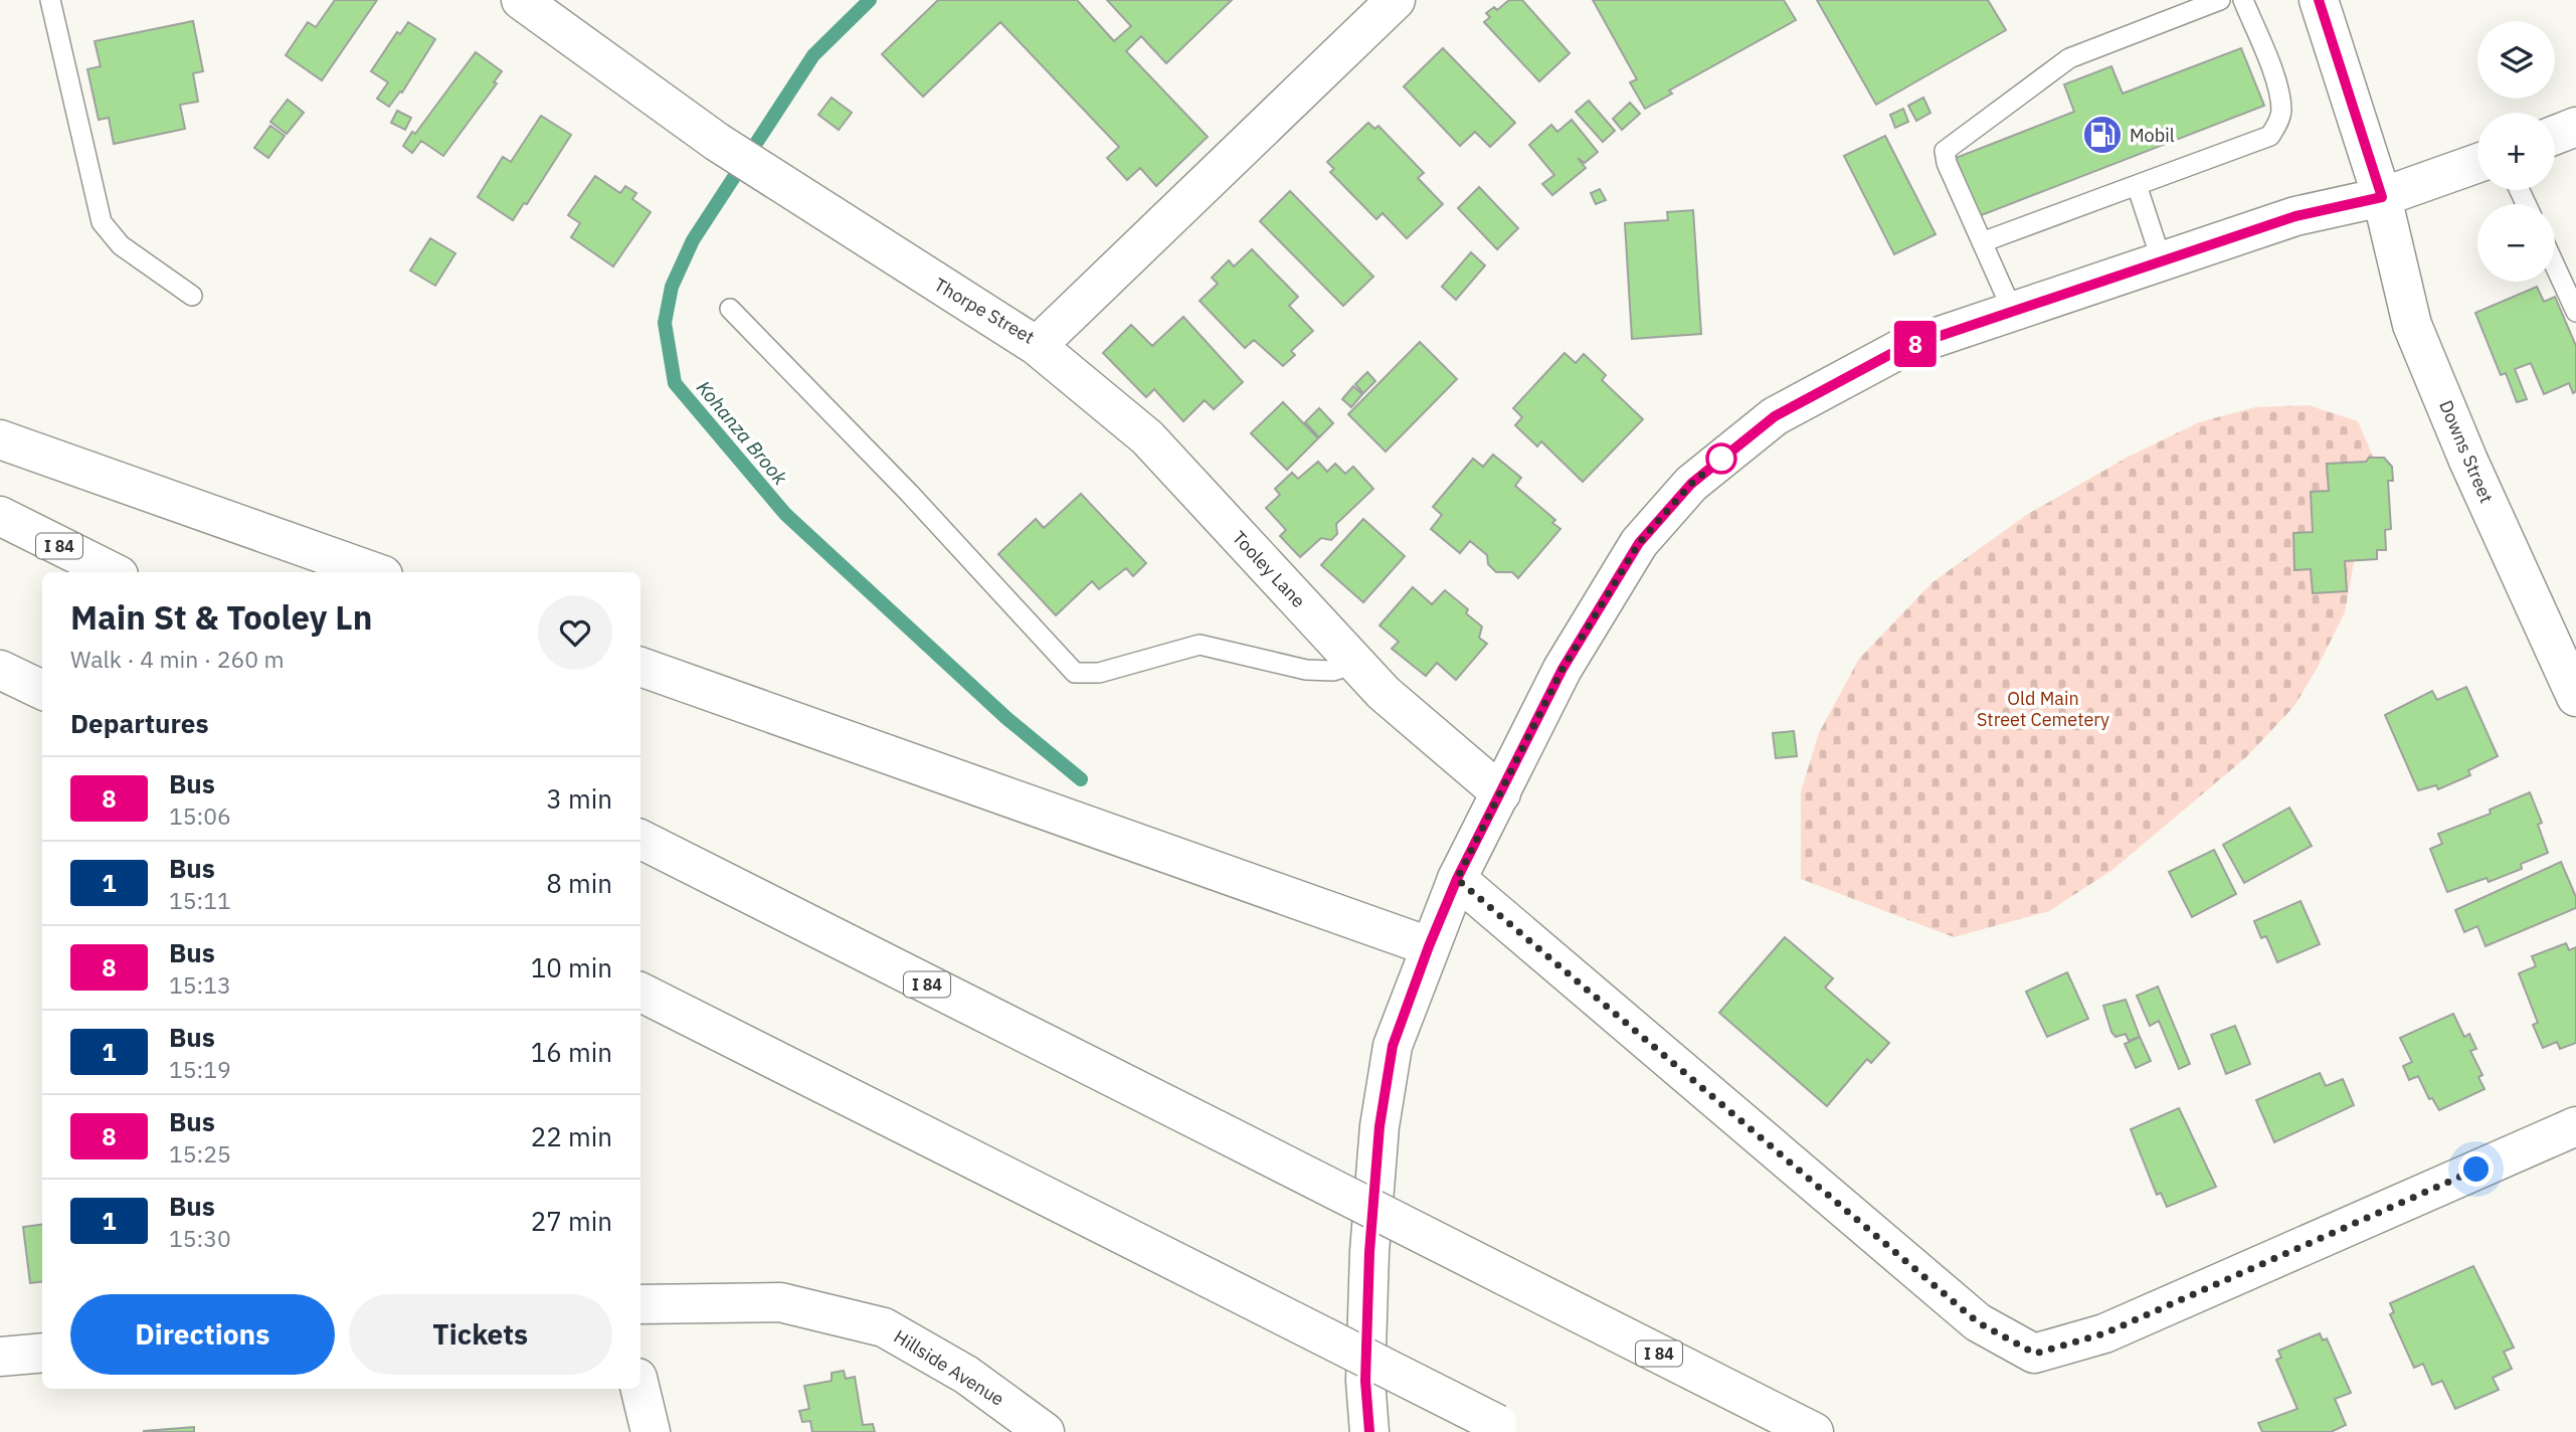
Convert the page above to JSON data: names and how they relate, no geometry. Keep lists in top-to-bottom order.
{
  "streets": {
    "main road": [
      "Thorpe Street",
      "Downs Street",
      "I 84",
      "Tooley Lane",
      "Hillside Avenue"
    ]
  },
  "crossings": [
    ["Thorpe Street", "Tooley Lane"]
  ],
  "water": ["Kohanza Brook"],
  "parks": ["Old Main Street Cemetery"],
  "places": {
    "fuel station": ["Mobil"]
  },
  "lines": ["bus line 8"],
  "page": {
    "on_map": "8",
    "map_buttons": ["+", "−"],
    "heading": [
      ["Main St & Tooley Ln", "Walk · 4 min · 260 m"],
      "Departures"
    ],
    "list": [
      {
        "mark": "8",
        "name": "Bus",
        "note": "15:06",
        "value": "3 min"
      },
      {
        "mark": "1",
        "name": "Bus",
        "note": "15:11",
        "value": "8 min"
      },
      {
        "mark": "8",
        "name": "Bus",
        "note": "15:13",
        "value": "10 min"
      },
      {
        "mark": "1",
        "name": "Bus",
        "note": "15:19",
        "value": "16 min"
      },
      {
        "mark": "8",
        "name": "Bus",
        "note": "15:25",
        "value": "22 min"
      },
      {
        "mark": "1",
        "name": "Bus",
        "note": "15:30",
        "value": "27 min"
      }
    ],
    "buttons": ["Directions", "Tickets"]
  }
}
